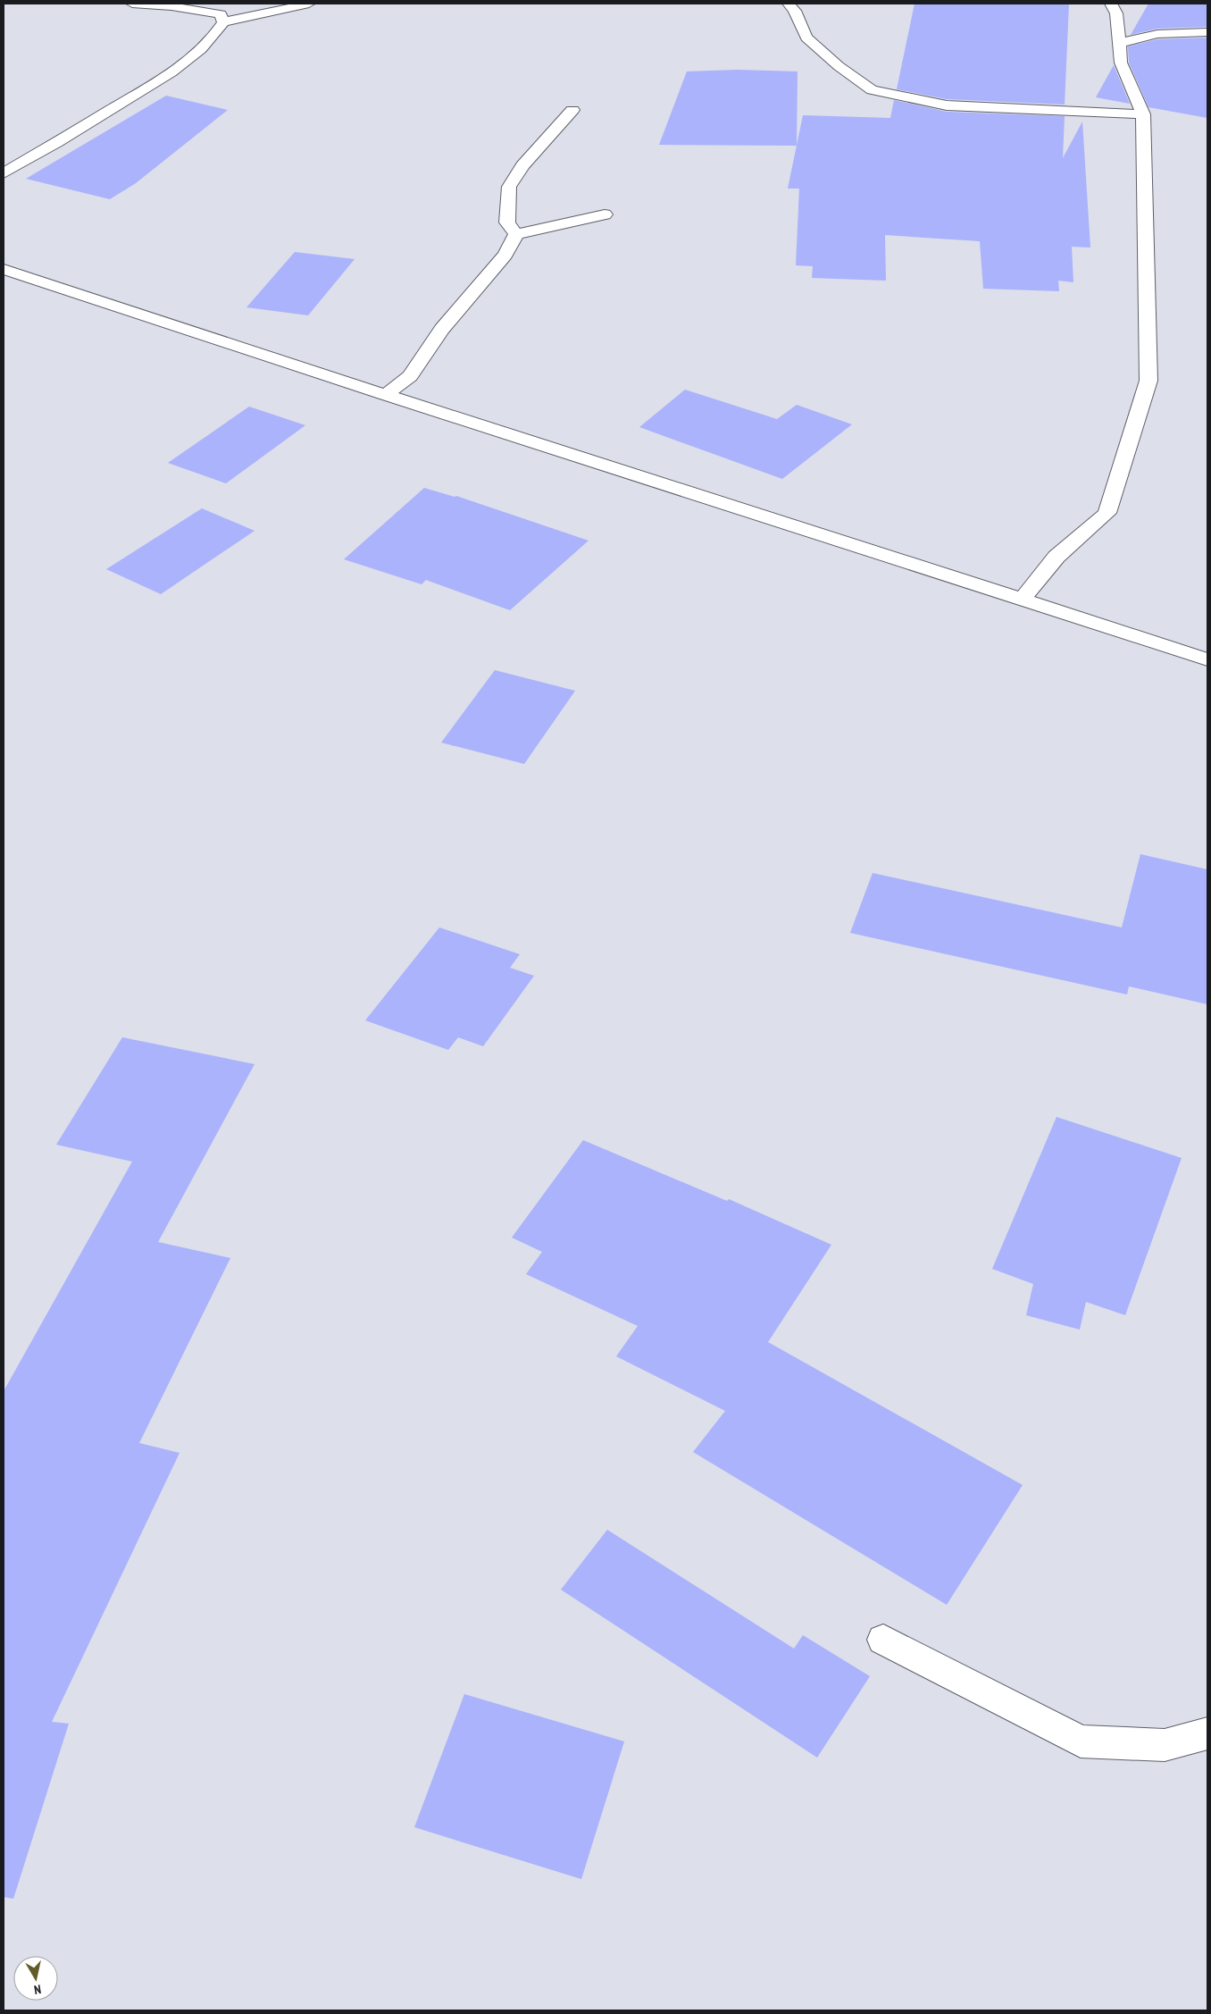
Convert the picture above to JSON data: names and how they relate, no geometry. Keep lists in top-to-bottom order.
{
  "north": "bottom"
}
